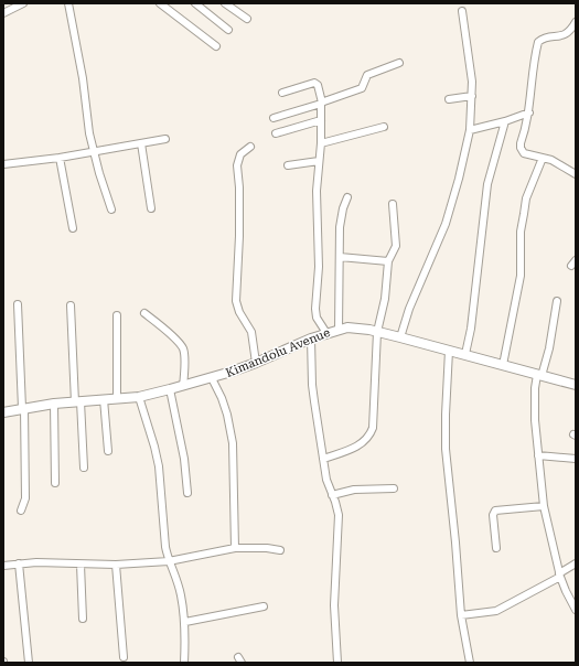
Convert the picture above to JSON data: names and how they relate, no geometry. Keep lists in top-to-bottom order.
{
  "streets": {
    "street": ["Kimandolu Avenue"]
  }
}
